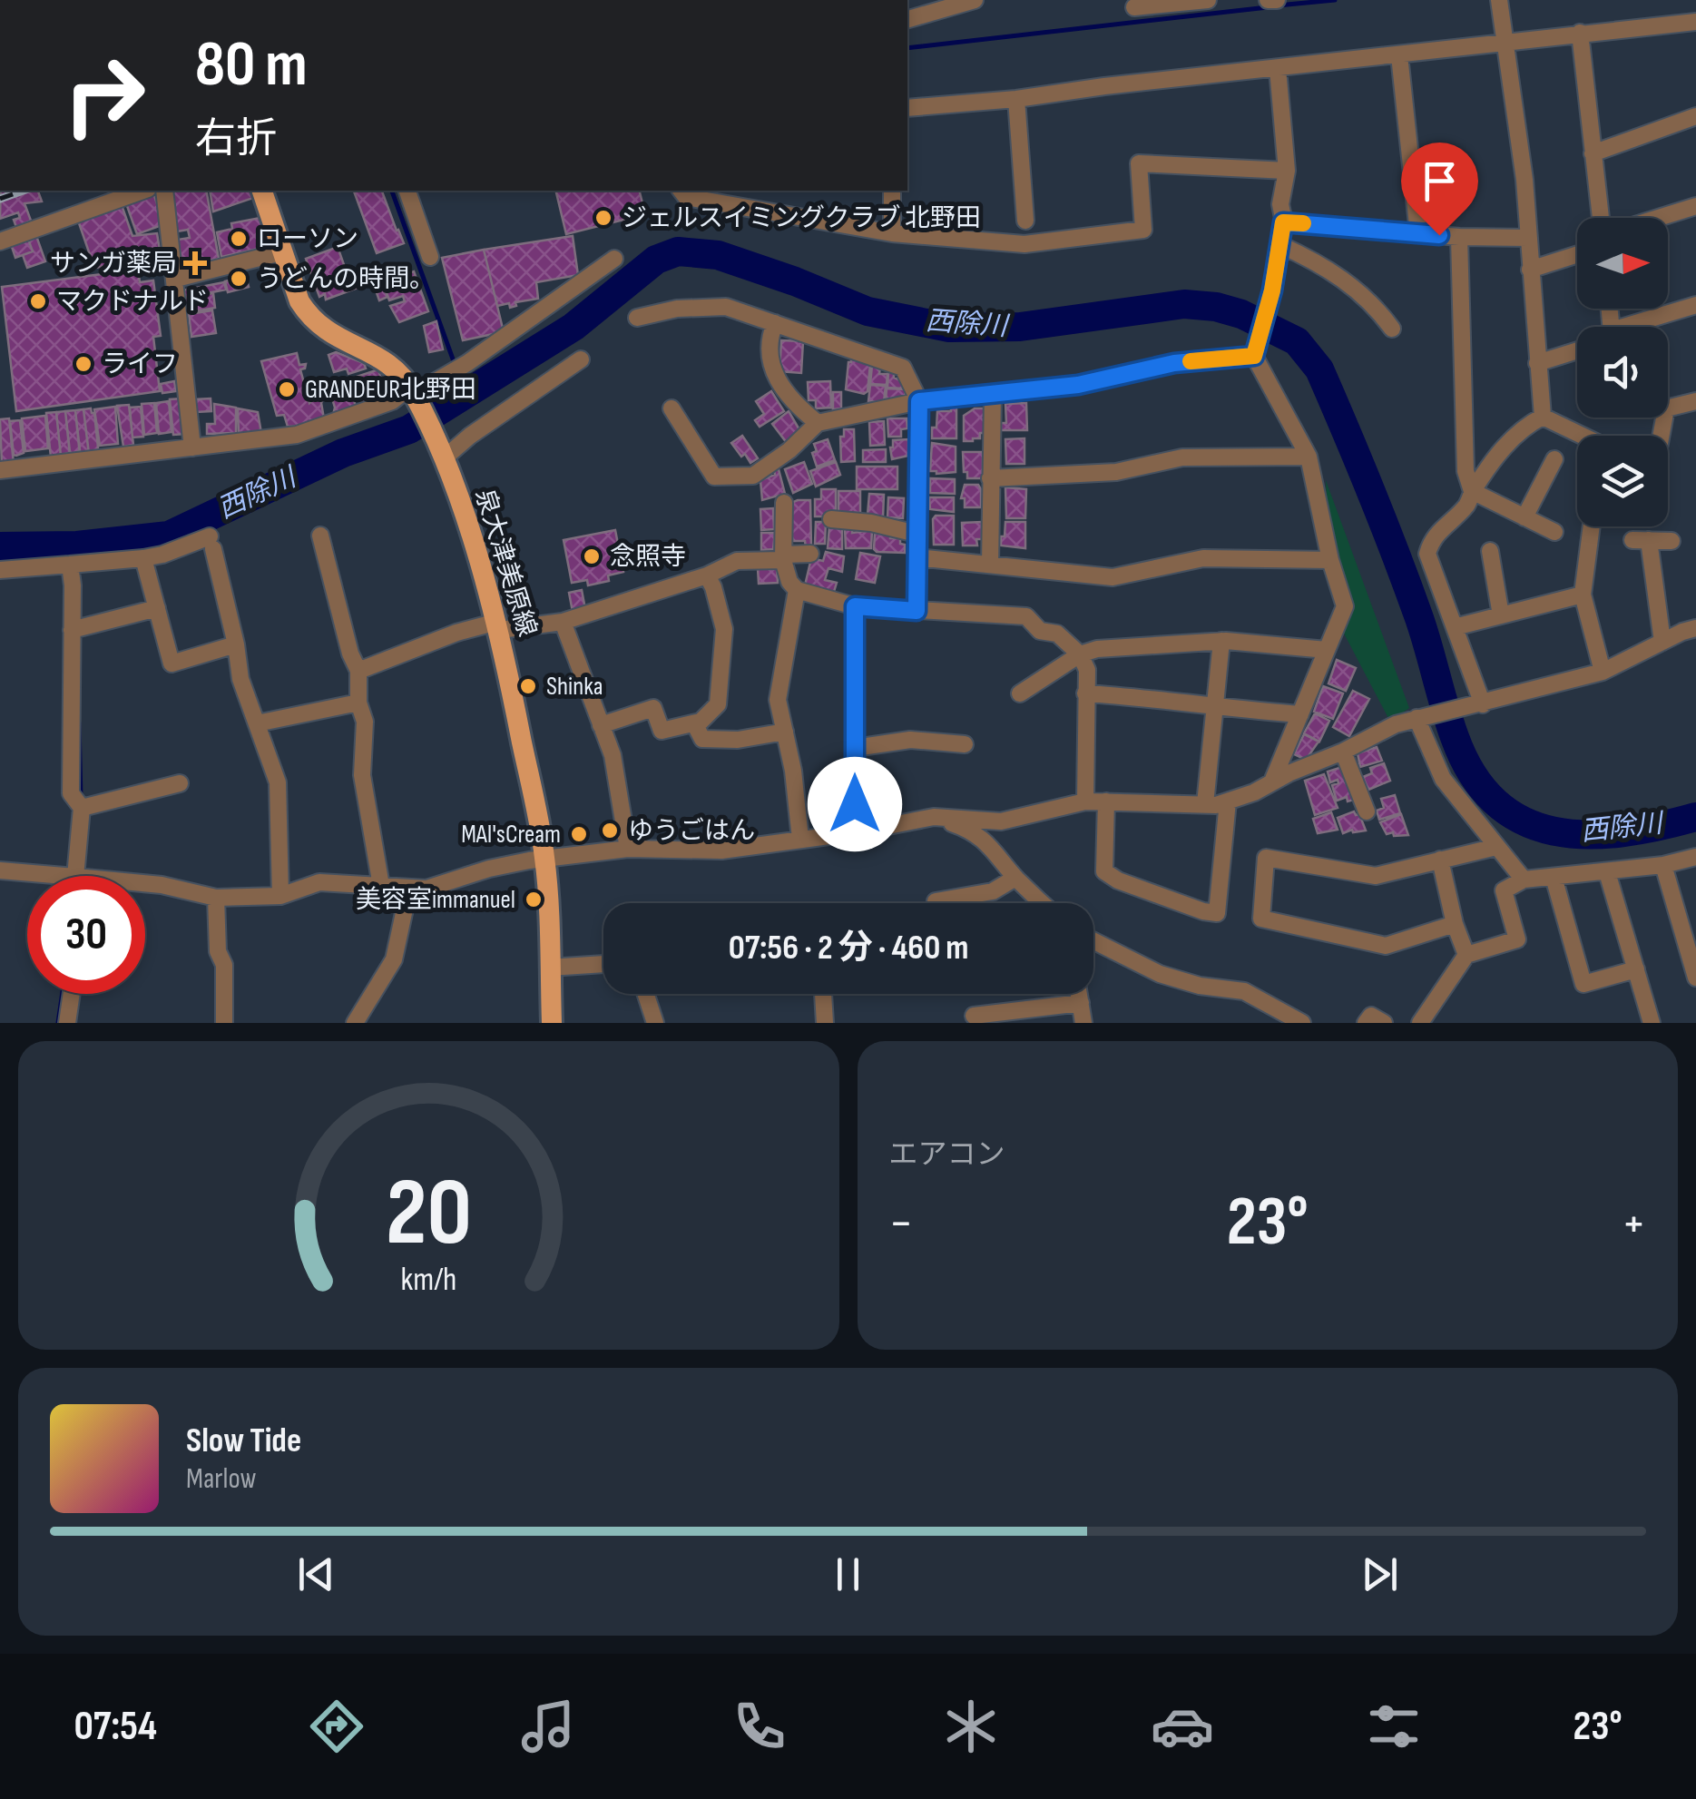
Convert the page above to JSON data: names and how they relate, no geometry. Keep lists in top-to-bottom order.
{
  "streets": {
    "main road": ["泉大津美原線"]
  },
  "water": ["西除川"],
  "places": {
    "other": [
      "ジェルスイミングクラブ 北野田",
      "ローソン",
      "うどんの時間。",
      "マクドナルド",
      "ライフ",
      "GRANDEUR北野田",
      "念照寺",
      "Shinka",
      "ゆうごはん",
      "MAI'sCream",
      "美容室immanuel"
    ],
    "health": ["サンガ薬局"]
  },
  "north": "right",
  "page": {
    "turn": ["80 m", "右折"],
    "limit": "30",
    "trip": "07:56 · 2 分 · 460 m",
    "tile": "エアコン",
    "heat": ["−", "23°", "+"],
    "song": ["Slow Tide", "Marlow"],
    "tabs": ["07:54", "23°"],
    "gauge": ["20", "km/h"]
  }
}
